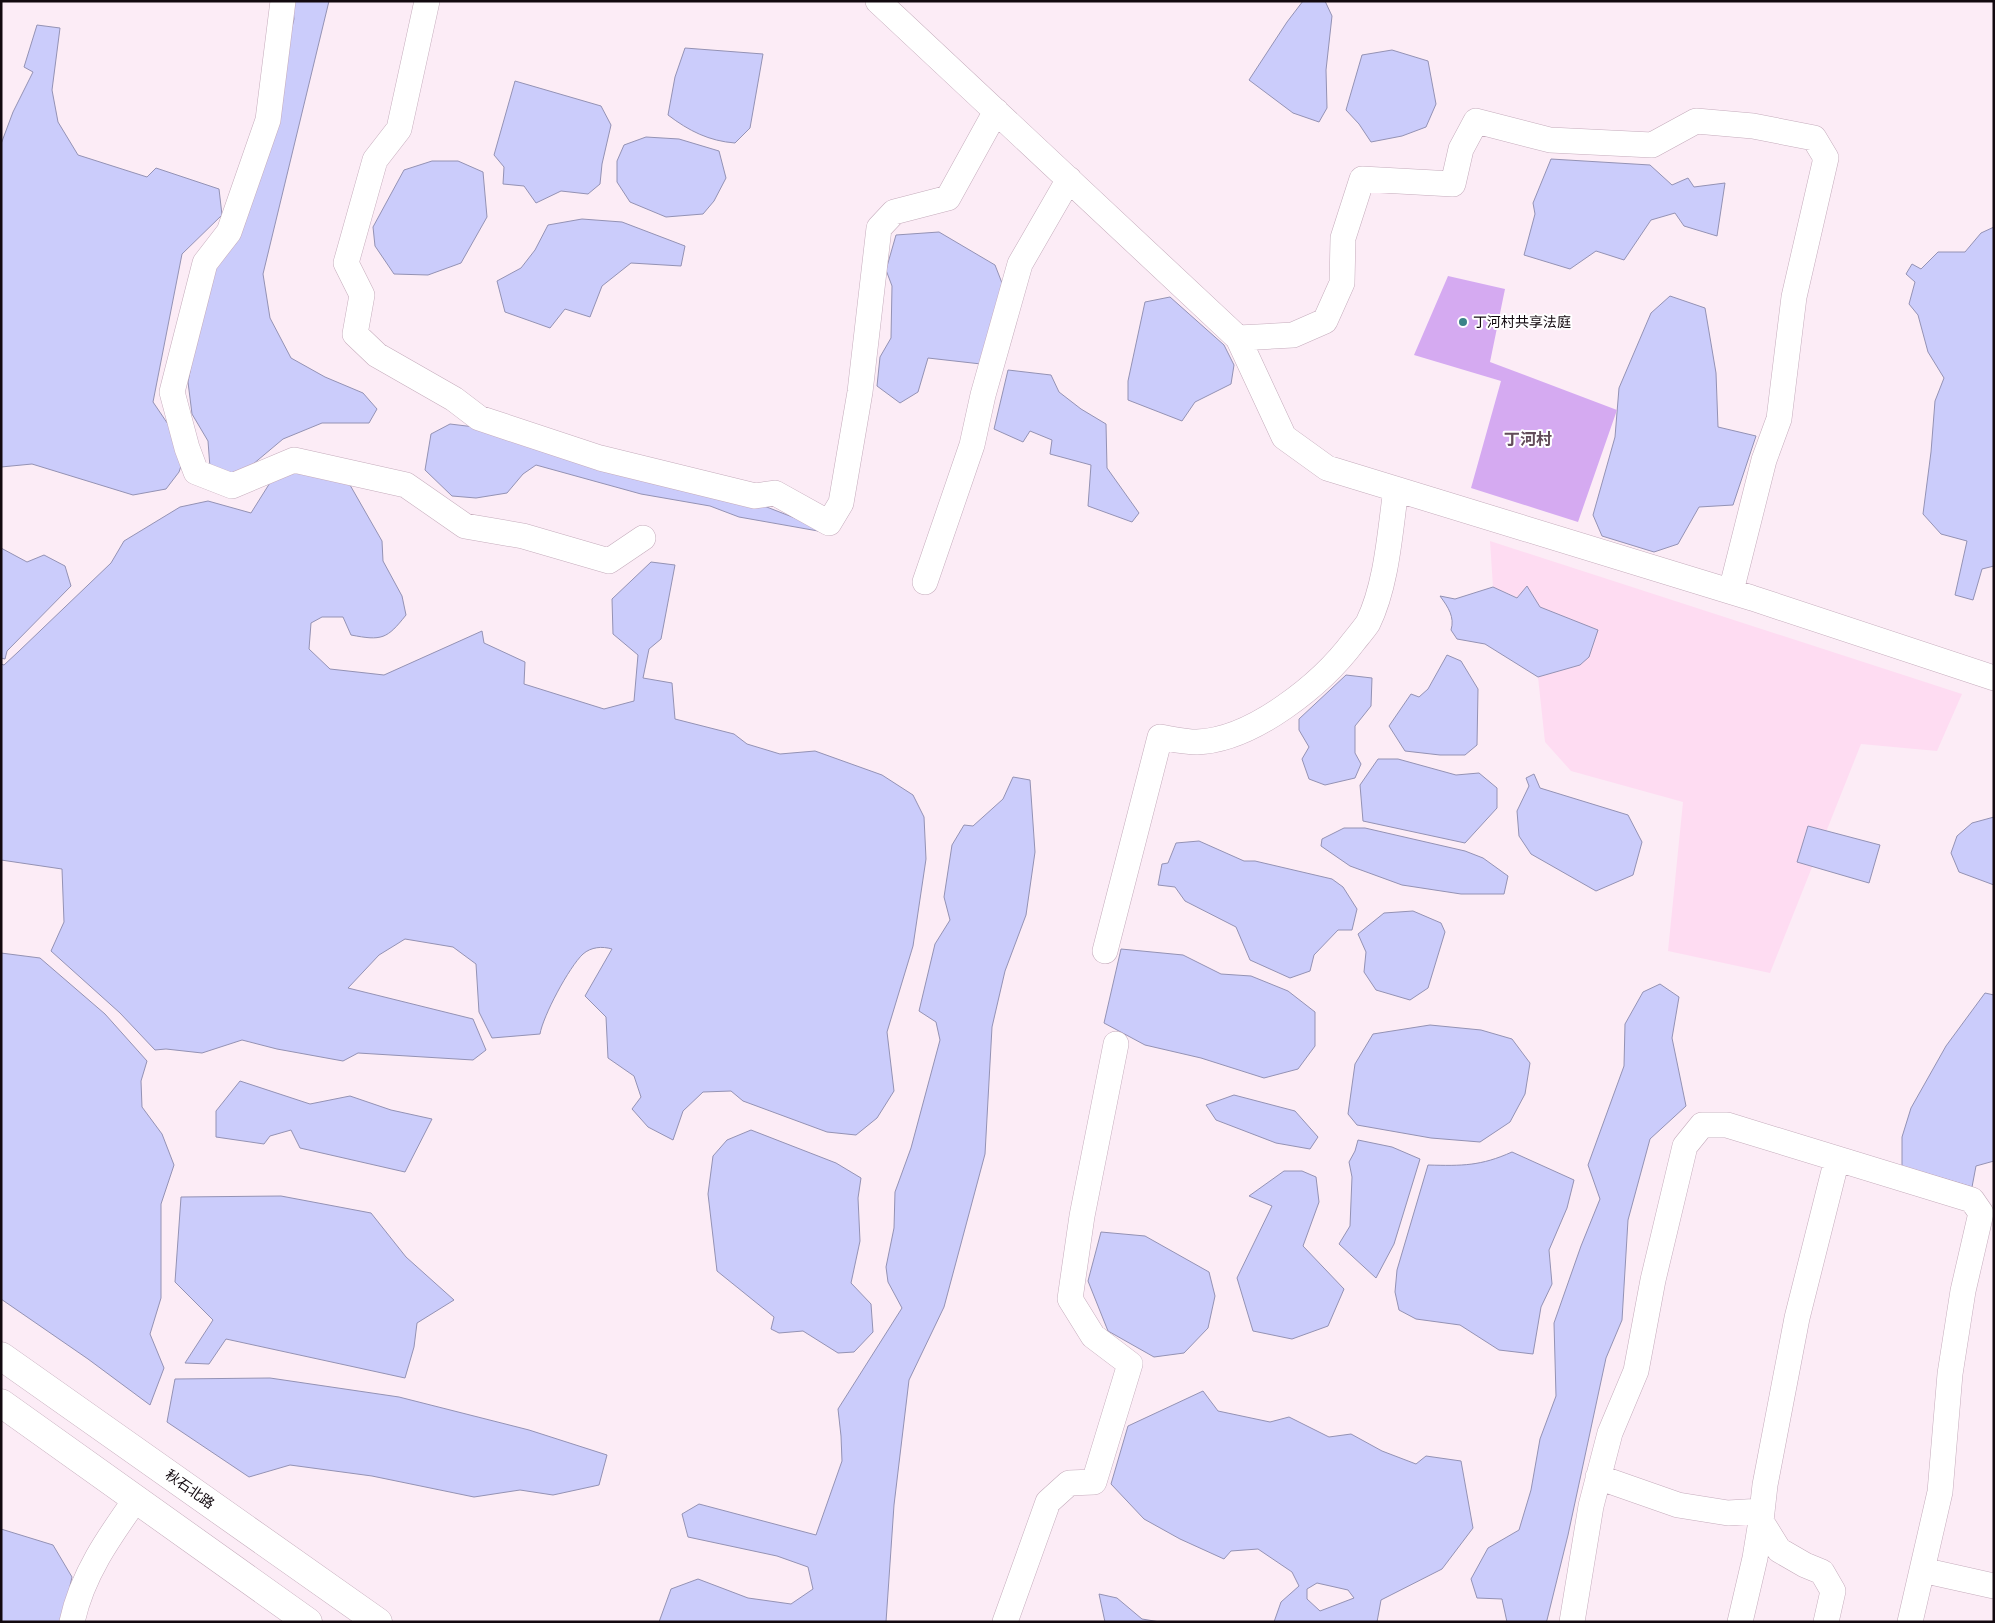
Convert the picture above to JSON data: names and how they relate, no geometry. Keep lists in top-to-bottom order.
{
  "streets": {
    "main road": ["秋石北路"]
  },
  "districts": ["丁河村"],
  "places": ["丁河村共享法庭"]
}
